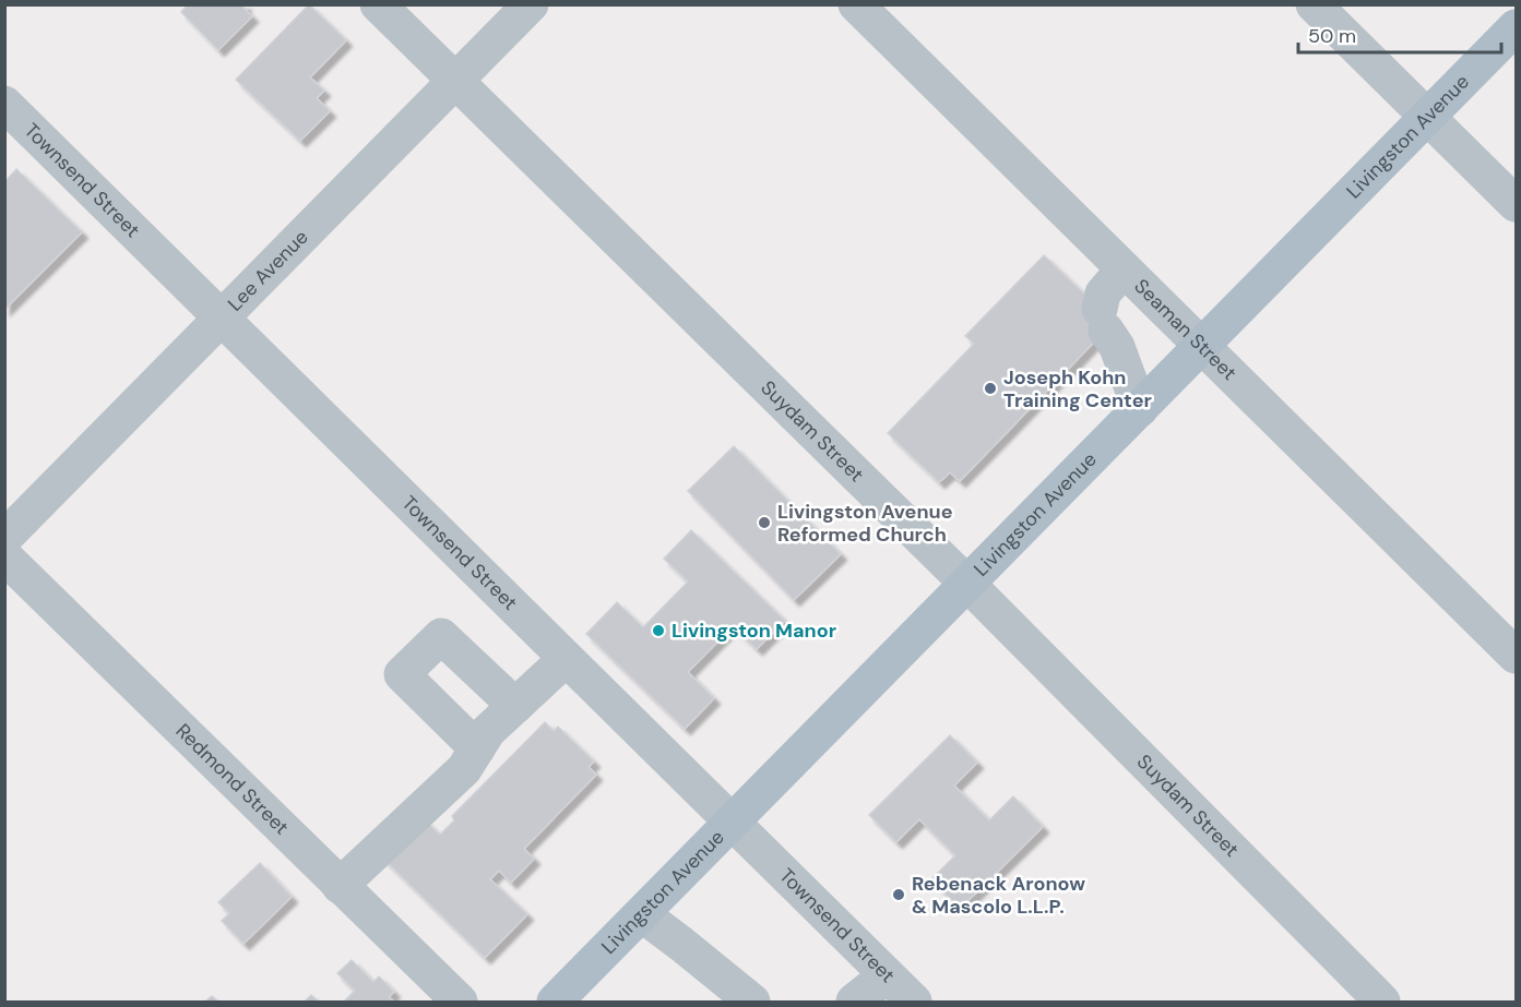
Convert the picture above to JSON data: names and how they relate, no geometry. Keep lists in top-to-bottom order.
{
  "streets": {
    "main road": ["Livingston Avenue"],
    "street": [
      "Townsend Street",
      "Lee Avenue",
      "Seaman Street",
      "Suydam Street",
      "Redmond Street"
    ]
  },
  "crossings": [
    ["Livingston Avenue", "Townsend Street"],
    ["Livingston Avenue", "Seaman Street"],
    ["Livingston Avenue", "Suydam Street"],
    ["Townsend Street", "Lee Avenue"],
    ["Lee Avenue", "Suydam Street"]
  ],
  "places": [
    "Joseph Kohn Training Center",
    "Livingston Avenue Reformed Church",
    "Livingston Manor",
    "Rebenack Aronow & Mascolo L.L.P."
  ],
  "scale_bar": "50 m"
}
